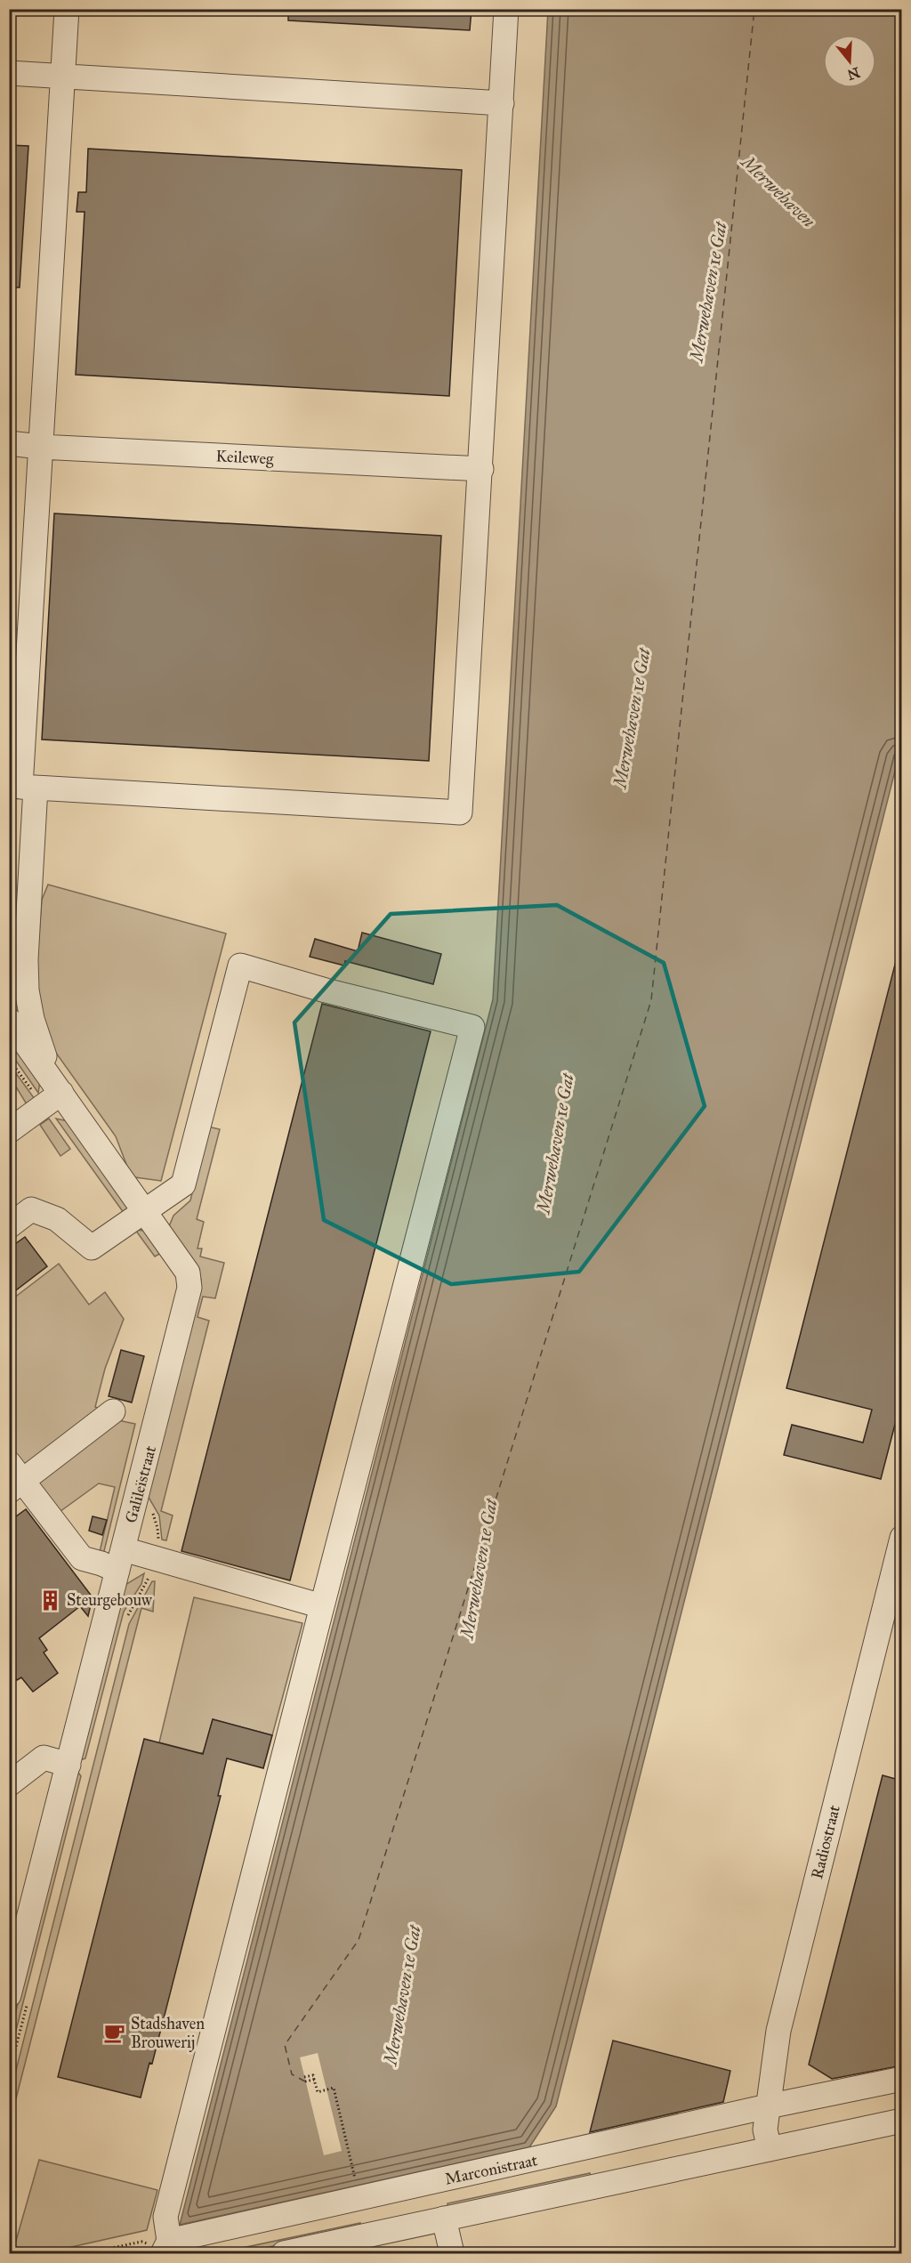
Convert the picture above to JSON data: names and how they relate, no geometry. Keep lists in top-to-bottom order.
{
  "streets": {
    "street": [
      "Keileweg",
      "Galileïstraat",
      "Radiostraat",
      "Marconistraat"
    ]
  },
  "crossings": [
    ["Radiostraat", "Marconistraat"]
  ],
  "water": ["Merwehaven", "Merwehaven 1e Gat"],
  "places": {
    "building": ["Steurgebouw"],
    "cafe": ["Stadshaven Brouwerij"]
  },
  "north": "bottom"
}
